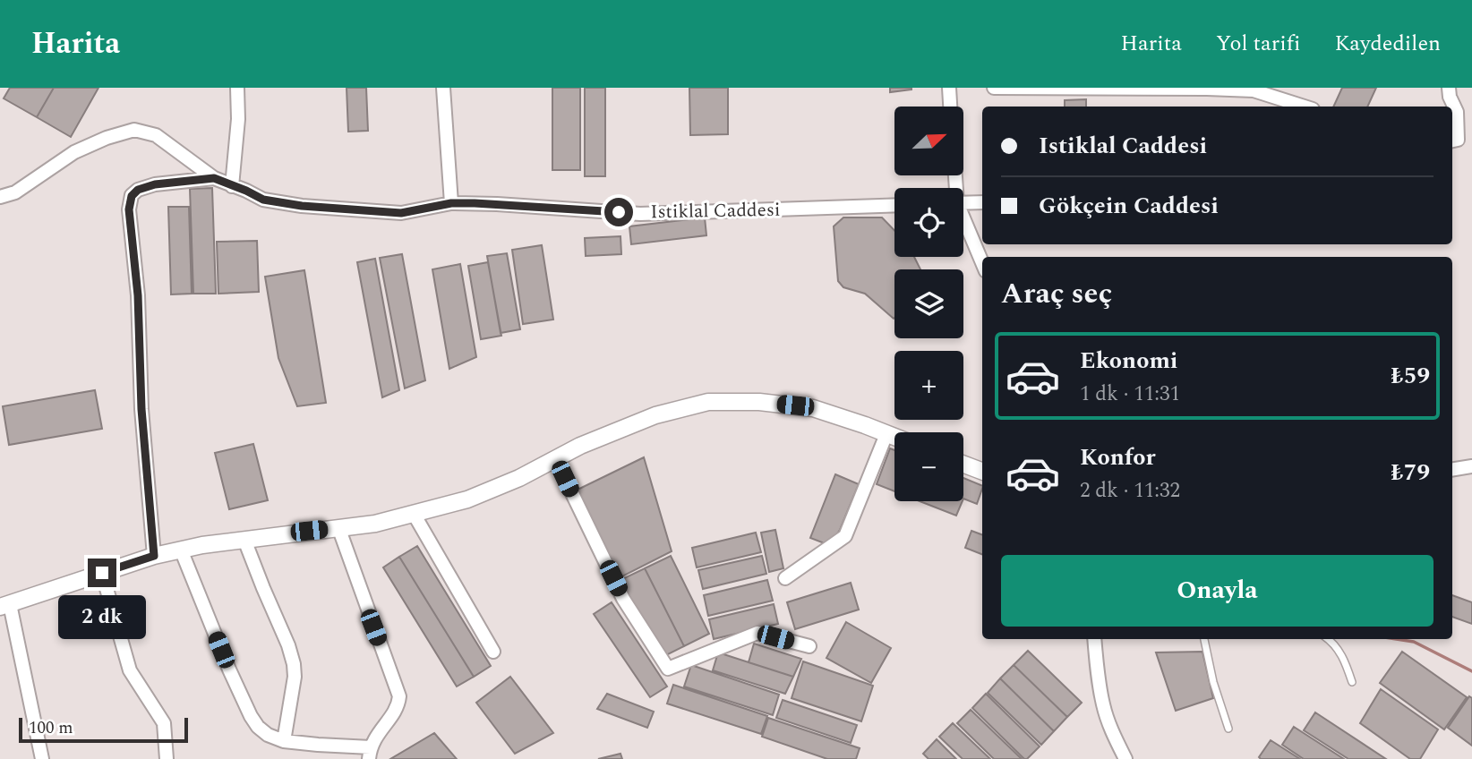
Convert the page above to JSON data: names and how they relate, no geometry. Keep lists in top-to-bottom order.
{
  "streets": {
    "street": ["Istiklal Caddesi"]
  },
  "scale_bar": "100 m",
  "north": "top right",
  "page": {
    "header": "Harita",
    "nav": ["Harita", "Yol tarifi", "Kaydedilen"],
    "map_buttons": ["+", "−"],
    "banner": ["Istiklal Caddesi", "Gökçein Caddesi"],
    "heading": "Araç seç",
    "list": [
      {
        "name": "Ekonomi",
        "note": "1 dk · 11:31",
        "value": "₺59"
      },
      {
        "name": "Konfor",
        "note": "2 dk · 11:32",
        "value": "₺79"
      }
    ],
    "buttons": "Onayla",
    "bubble": "2 dk",
    "scale": "100 m"
  }
}
